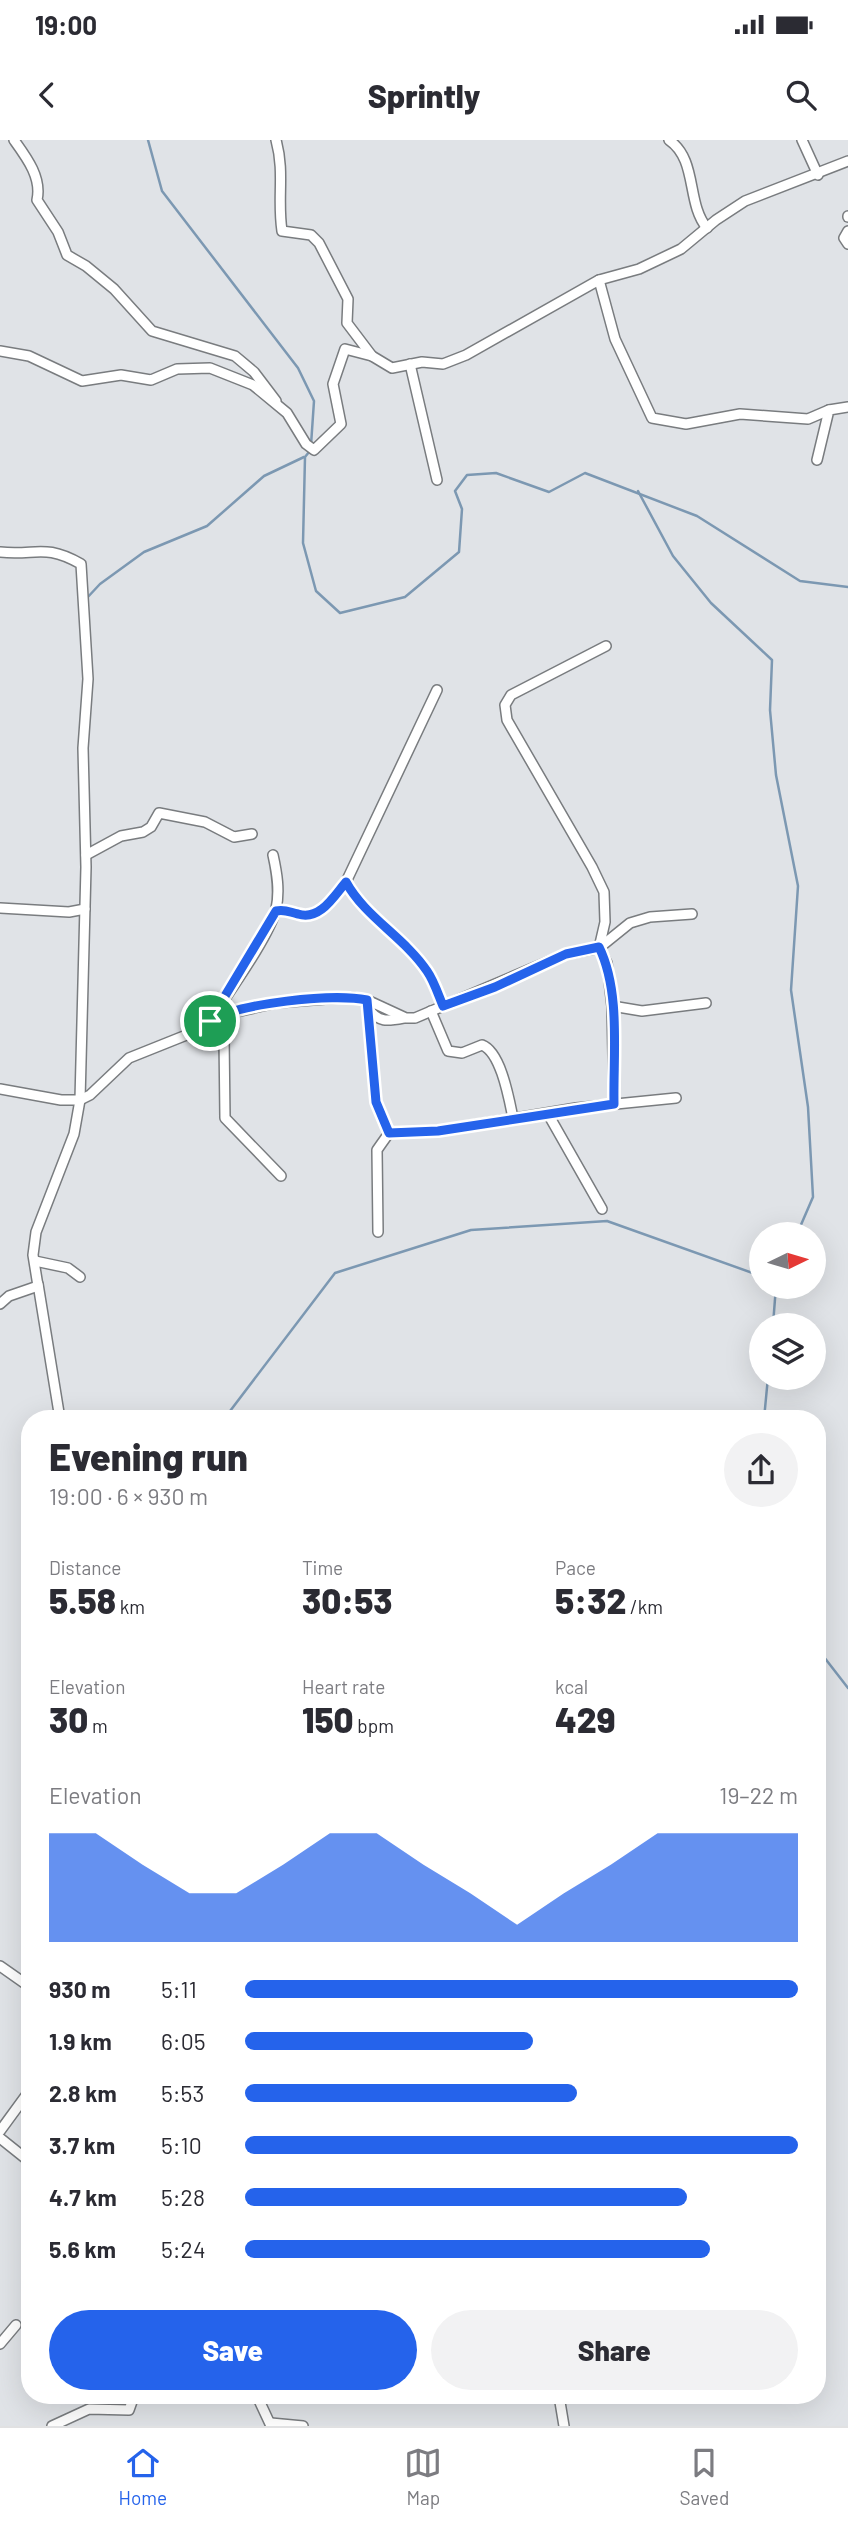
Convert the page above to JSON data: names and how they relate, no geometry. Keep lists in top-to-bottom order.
{
  "north": "right",
  "page": {
    "status": "19:00",
    "header": "Sprintly",
    "heading": ["Evening run", "19:00 · 6 × 930 m"],
    "stats": [
      ["Distance", "5.58 km"],
      ["Time", "30:53"],
      ["Pace", "5:32 /km"],
      ["Elevation", "30 m"],
      ["Heart rate", "150 bpm"],
      ["kcal", "429"]
    ],
    "chart": ["Elevation", "19–22 m"],
    "list": [
      {
        "name": "930 m",
        "note": "5:11"
      },
      {
        "name": "1.9 km",
        "note": "6:05"
      },
      {
        "name": "2.8 km",
        "note": "5:53"
      },
      {
        "name": "3.7 km",
        "note": "5:10"
      },
      {
        "name": "4.7 km",
        "note": "5:28"
      },
      {
        "name": "5.6 km",
        "note": "5:24"
      }
    ],
    "buttons": ["Save", "Share"],
    "tabs": ["Home", "Map", "Saved"]
  }
}
